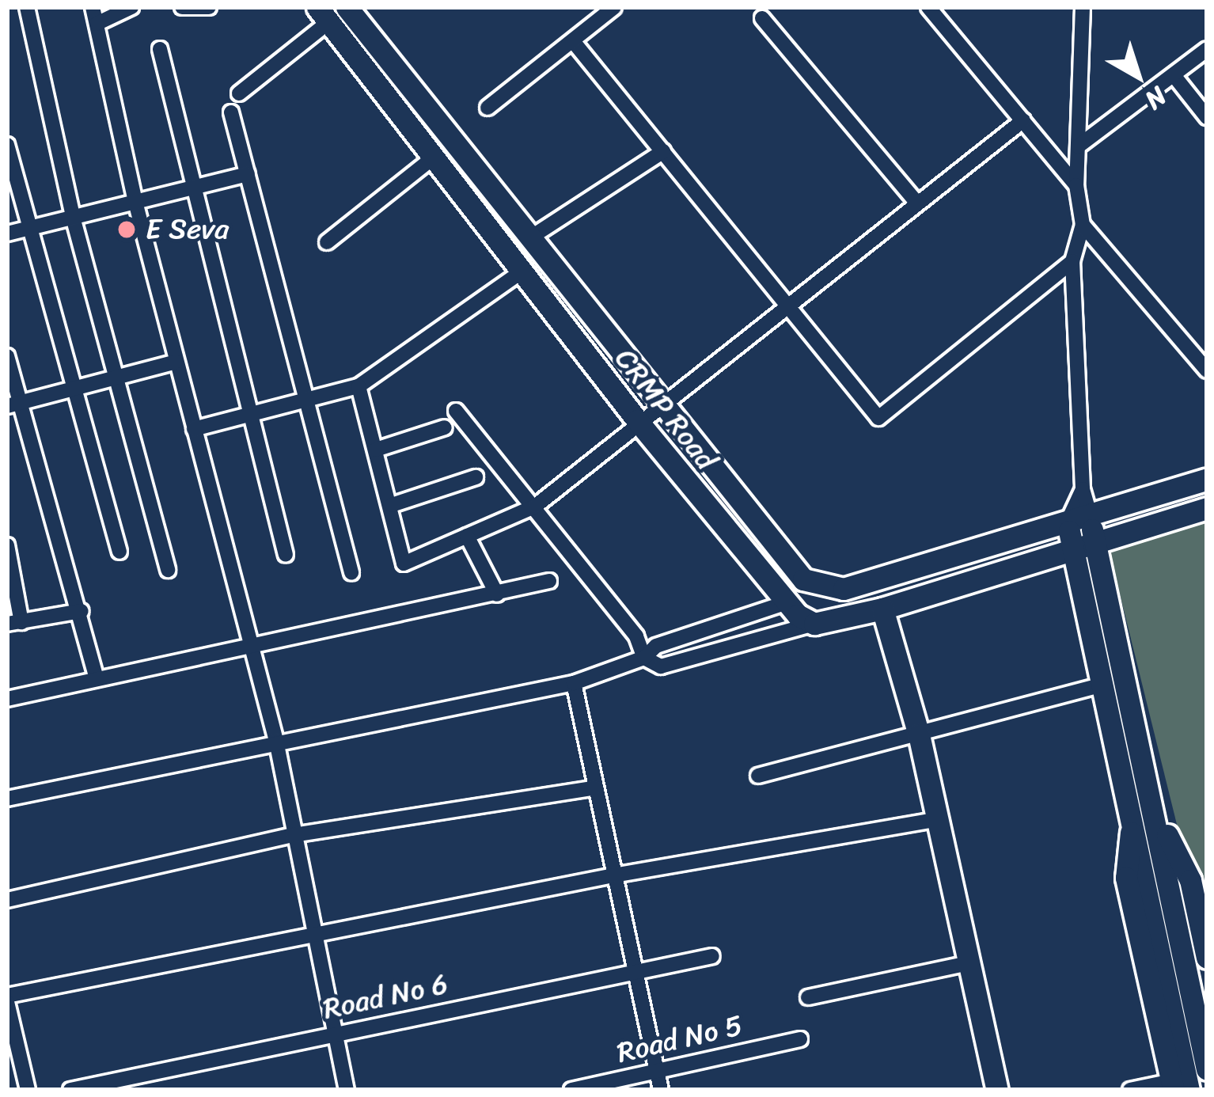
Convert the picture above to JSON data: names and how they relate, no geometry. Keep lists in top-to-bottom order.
{
  "streets": {
    "main road": ["CRMP Road"],
    "street": ["Road No 6", "Road No 5"]
  },
  "places": ["E Seva"],
  "north": "bottom right"
}
